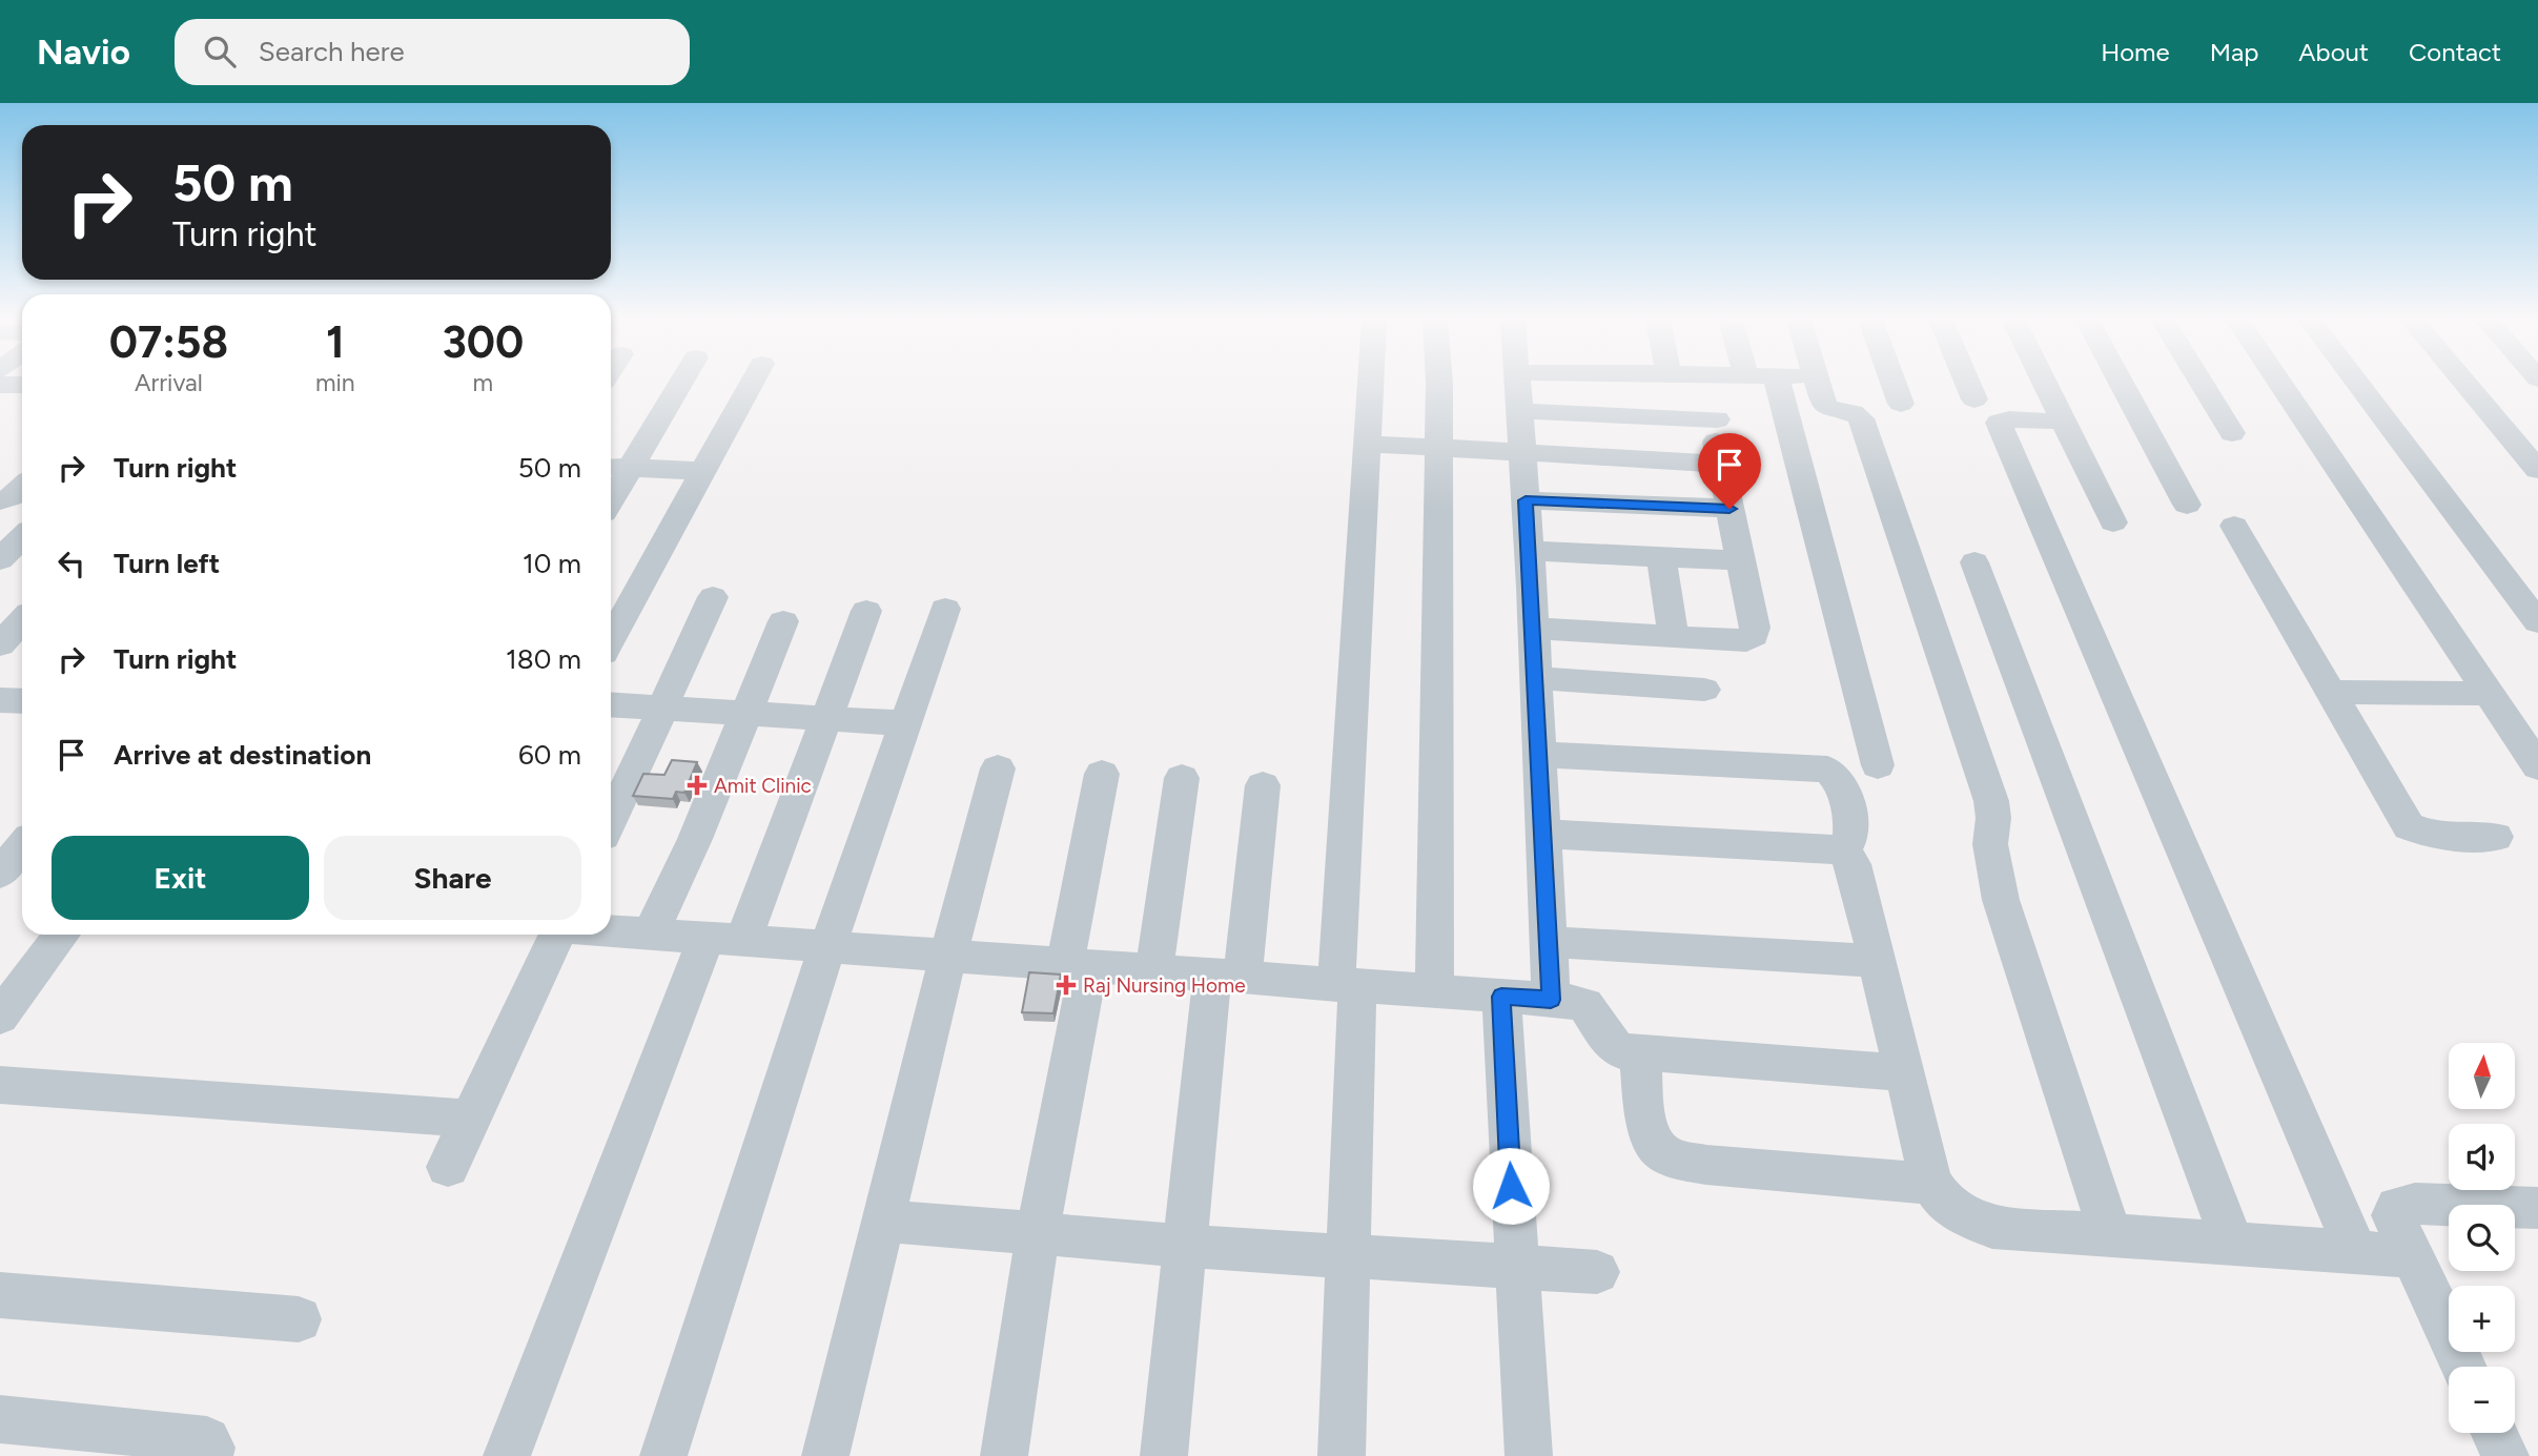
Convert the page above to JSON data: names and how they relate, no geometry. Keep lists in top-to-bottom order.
{
  "places": {
    "health": ["Amit Clinic", "Raj Nursing Home"]
  },
  "north": "top",
  "page": {
    "header": "Navio",
    "search": "Search here",
    "nav": [
      "Home",
      "Map",
      "About",
      "Contact"
    ],
    "turn": ["50 m", "Turn right"],
    "eta": [
      "07:58",
      "Arrival",
      "1",
      "min",
      "300",
      "m"
    ],
    "list": [
      {
        "name": "Turn right",
        "value": "50 m"
      },
      {
        "name": "Turn left",
        "value": "10 m"
      },
      {
        "name": "Turn right",
        "value": "180 m"
      },
      {
        "name": "Arrive at destination",
        "value": "60 m"
      }
    ],
    "buttons": ["Exit", "Share"],
    "map_buttons": ["+", "−"]
  }
}
